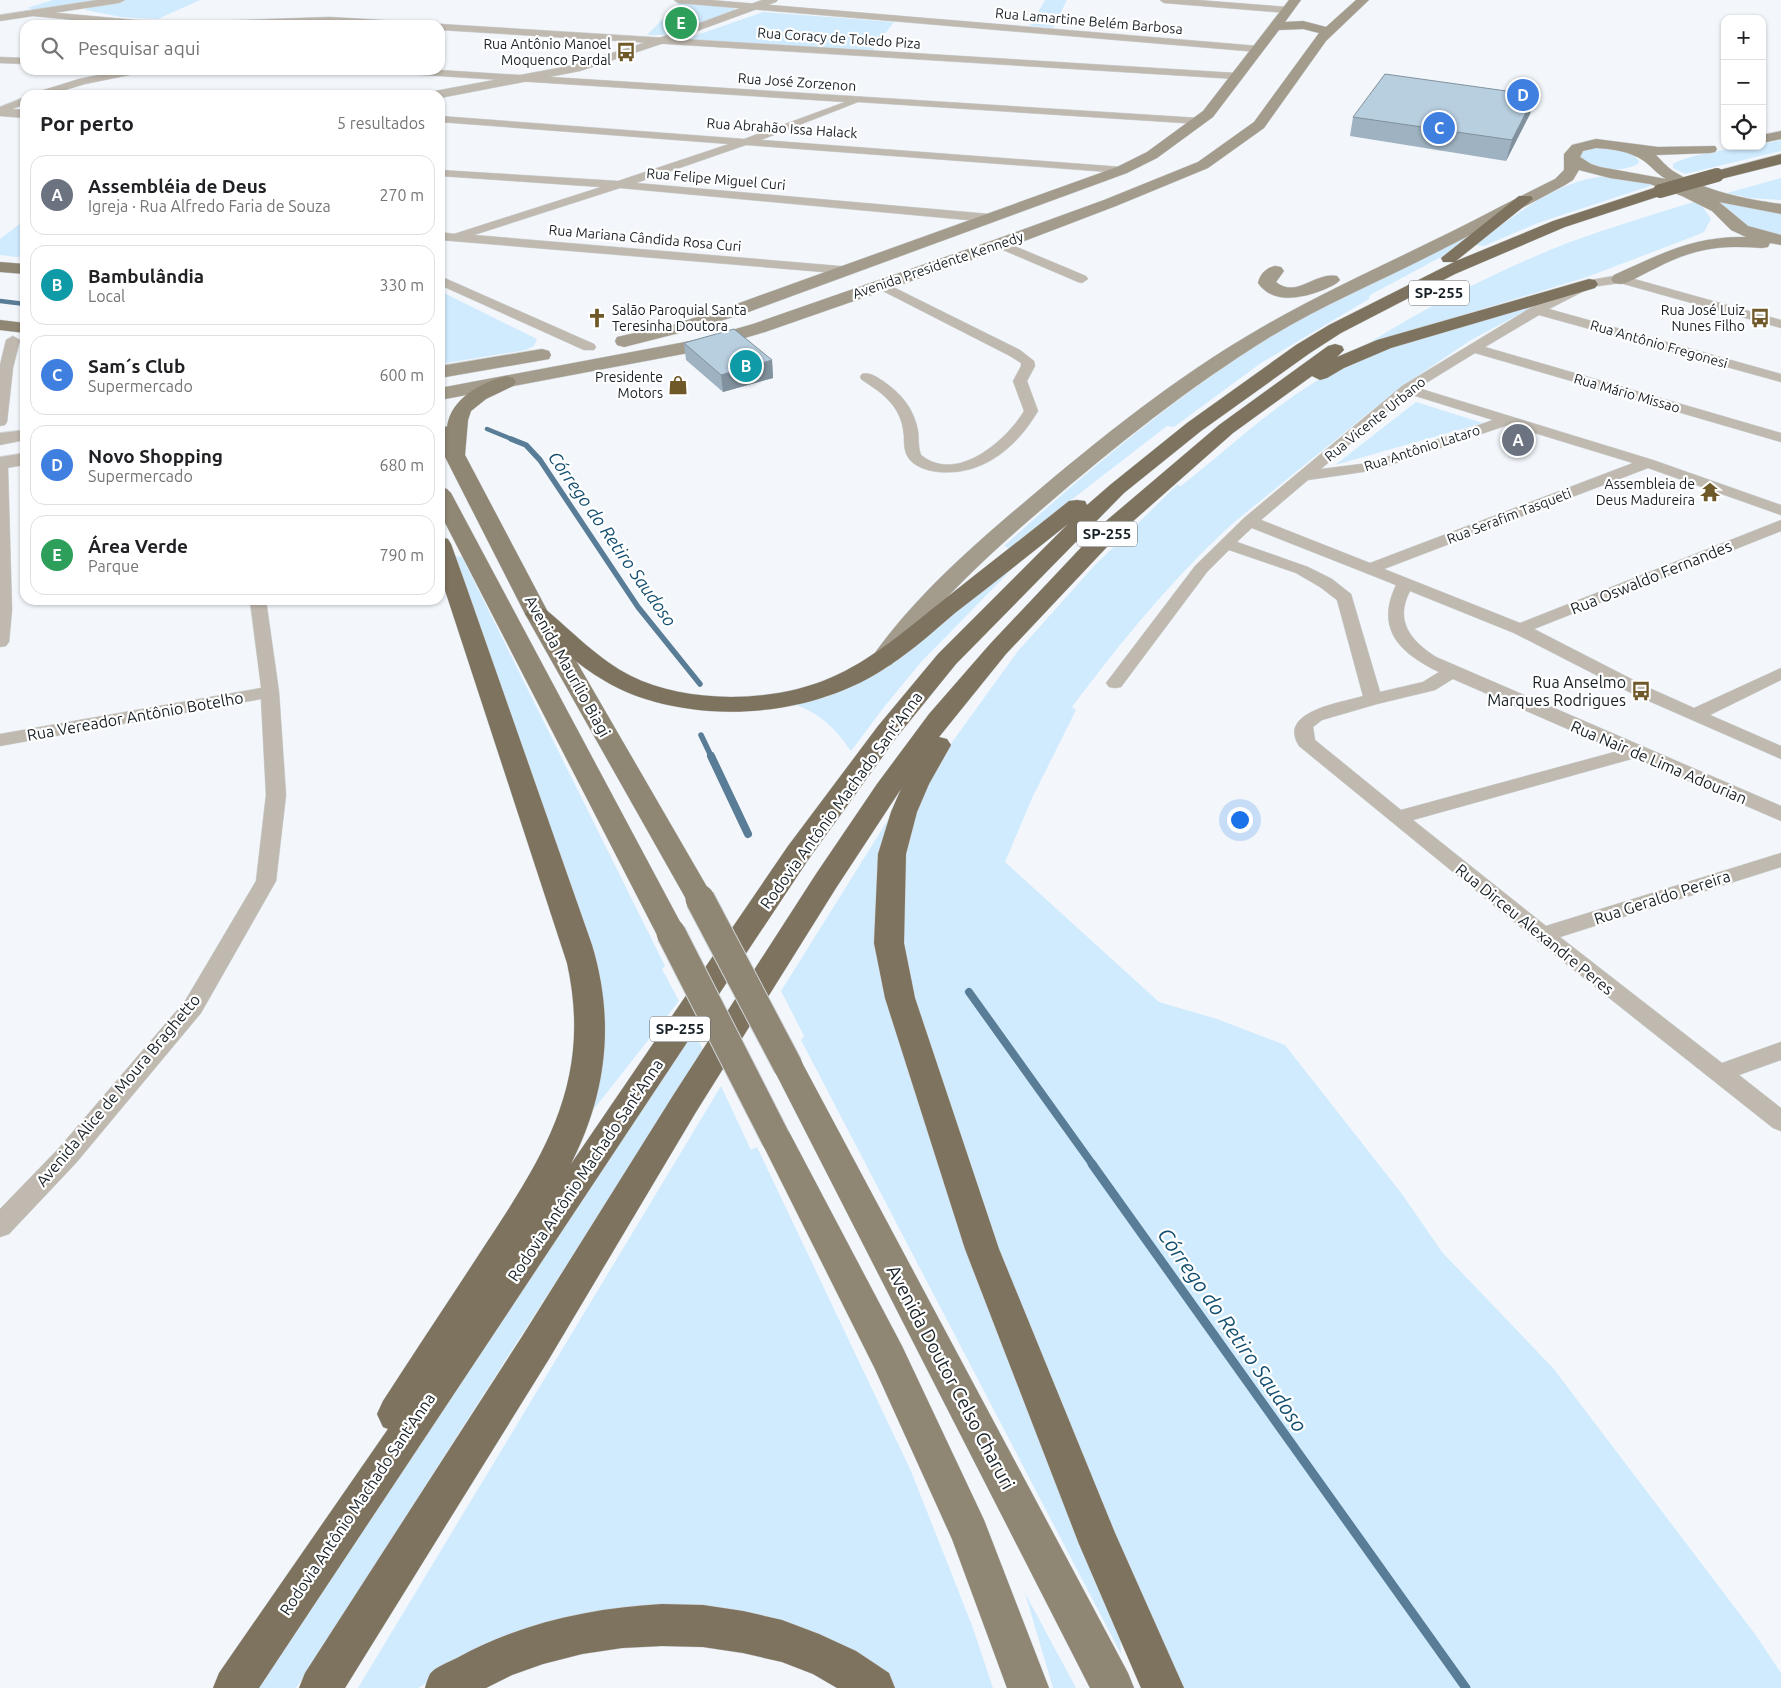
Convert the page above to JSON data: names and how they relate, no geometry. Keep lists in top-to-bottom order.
{
  "streets": {
    "highway": ["SP-255", "Rodovia Antônio Machado Sant'Anna"],
    "main road": ["Avenida Presidente Kennedy", "Avenida Maurílio Biagi", "Avenida Doutor Celso Charuri"],
    "street": [
      "Rua Lamartine Belém Barbosa",
      "Rua Coracy de Toledo Piza",
      "Rua José Zorzenon",
      "Rua Abrahão Issa Halack",
      "Rua Felipe Miguel Curi",
      "Rua Mariana Cândida Rosa Curi",
      "Rua Antônio Fregonesi",
      "Rua Mário Missao",
      "Rua Vicente Urbano",
      "Rua Antônio Lataro",
      "Rua Serafim Tasqueti",
      "Rua Oswaldo Fernandes",
      "Rua Vereador Antônio Botelho",
      "Rua Nair de Lima Adourian",
      "Rua Geraldo Pereira",
      "Rua Dirceu Alexandre Peres",
      "Avenida Alice de Moura Braghetto"
    ]
  },
  "crossings": [
    ["Rua Lamartine Belém Barbosa", "Avenida Presidente Kennedy"],
    ["Rua Coracy de Toledo Piza", "Avenida Presidente Kennedy"],
    ["Rua José Zorzenon", "Avenida Presidente Kennedy"],
    ["Rua Abrahão Issa Halack", "Avenida Presidente Kennedy"],
    ["Rua Felipe Miguel Curi", "Avenida Presidente Kennedy"],
    ["Rua Mariana Cândida Rosa Curi", "Avenida Presidente Kennedy"],
    ["Rua Antônio Fregonesi", "Rua Vicente Urbano"],
    ["Rua Mário Missao", "Rua Vicente Urbano"],
    ["Rua Vicente Urbano", "Rua Antônio Lataro"],
    ["Avenida Maurílio Biagi", "Avenida Doutor Celso Charuri"],
    ["Rua Vereador Antônio Botelho", "Avenida Alice de Moura Braghetto"],
    ["Rua Geraldo Pereira", "Rua Dirceu Alexandre Peres"]
  ],
  "water": ["Córrego do Retiro Saudoso"],
  "places": {
    "bus stop": ["Rua Antônio Manoel Moquenco Pardal", "Rua José Luiz Nunes Filho", "Rua Anselmo Marques Rodrigues"],
    "church": ["Salão Paroquial Santa Teresinha Doutora"],
    "shop": ["Presidente Motors"],
    "temple": ["Assembleia de Deus Madureira"]
  },
  "page": {
    "pins": [
      "E",
      "D",
      "C",
      "B",
      "A"
    ],
    "map_buttons": ["+", "−"],
    "search": "Pesquisar aqui",
    "heading": ["Por perto", "5 resultados"],
    "list": [
      {
        "mark": "A",
        "name": "Assembléia de Deus",
        "note": "Igreja · Rua Alfredo Faria de Souza",
        "value": "270 m"
      },
      {
        "mark": "B",
        "name": "Bambulândia",
        "note": "Local",
        "value": "330 m"
      },
      {
        "mark": "C",
        "name": "Sam´s Club",
        "note": "Supermercado",
        "value": "600 m"
      },
      {
        "mark": "D",
        "name": "Novo Shopping",
        "note": "Supermercado",
        "value": "680 m"
      },
      {
        "mark": "E",
        "name": "Área Verde",
        "note": "Parque",
        "value": "790 m"
      }
    ]
  }
}
